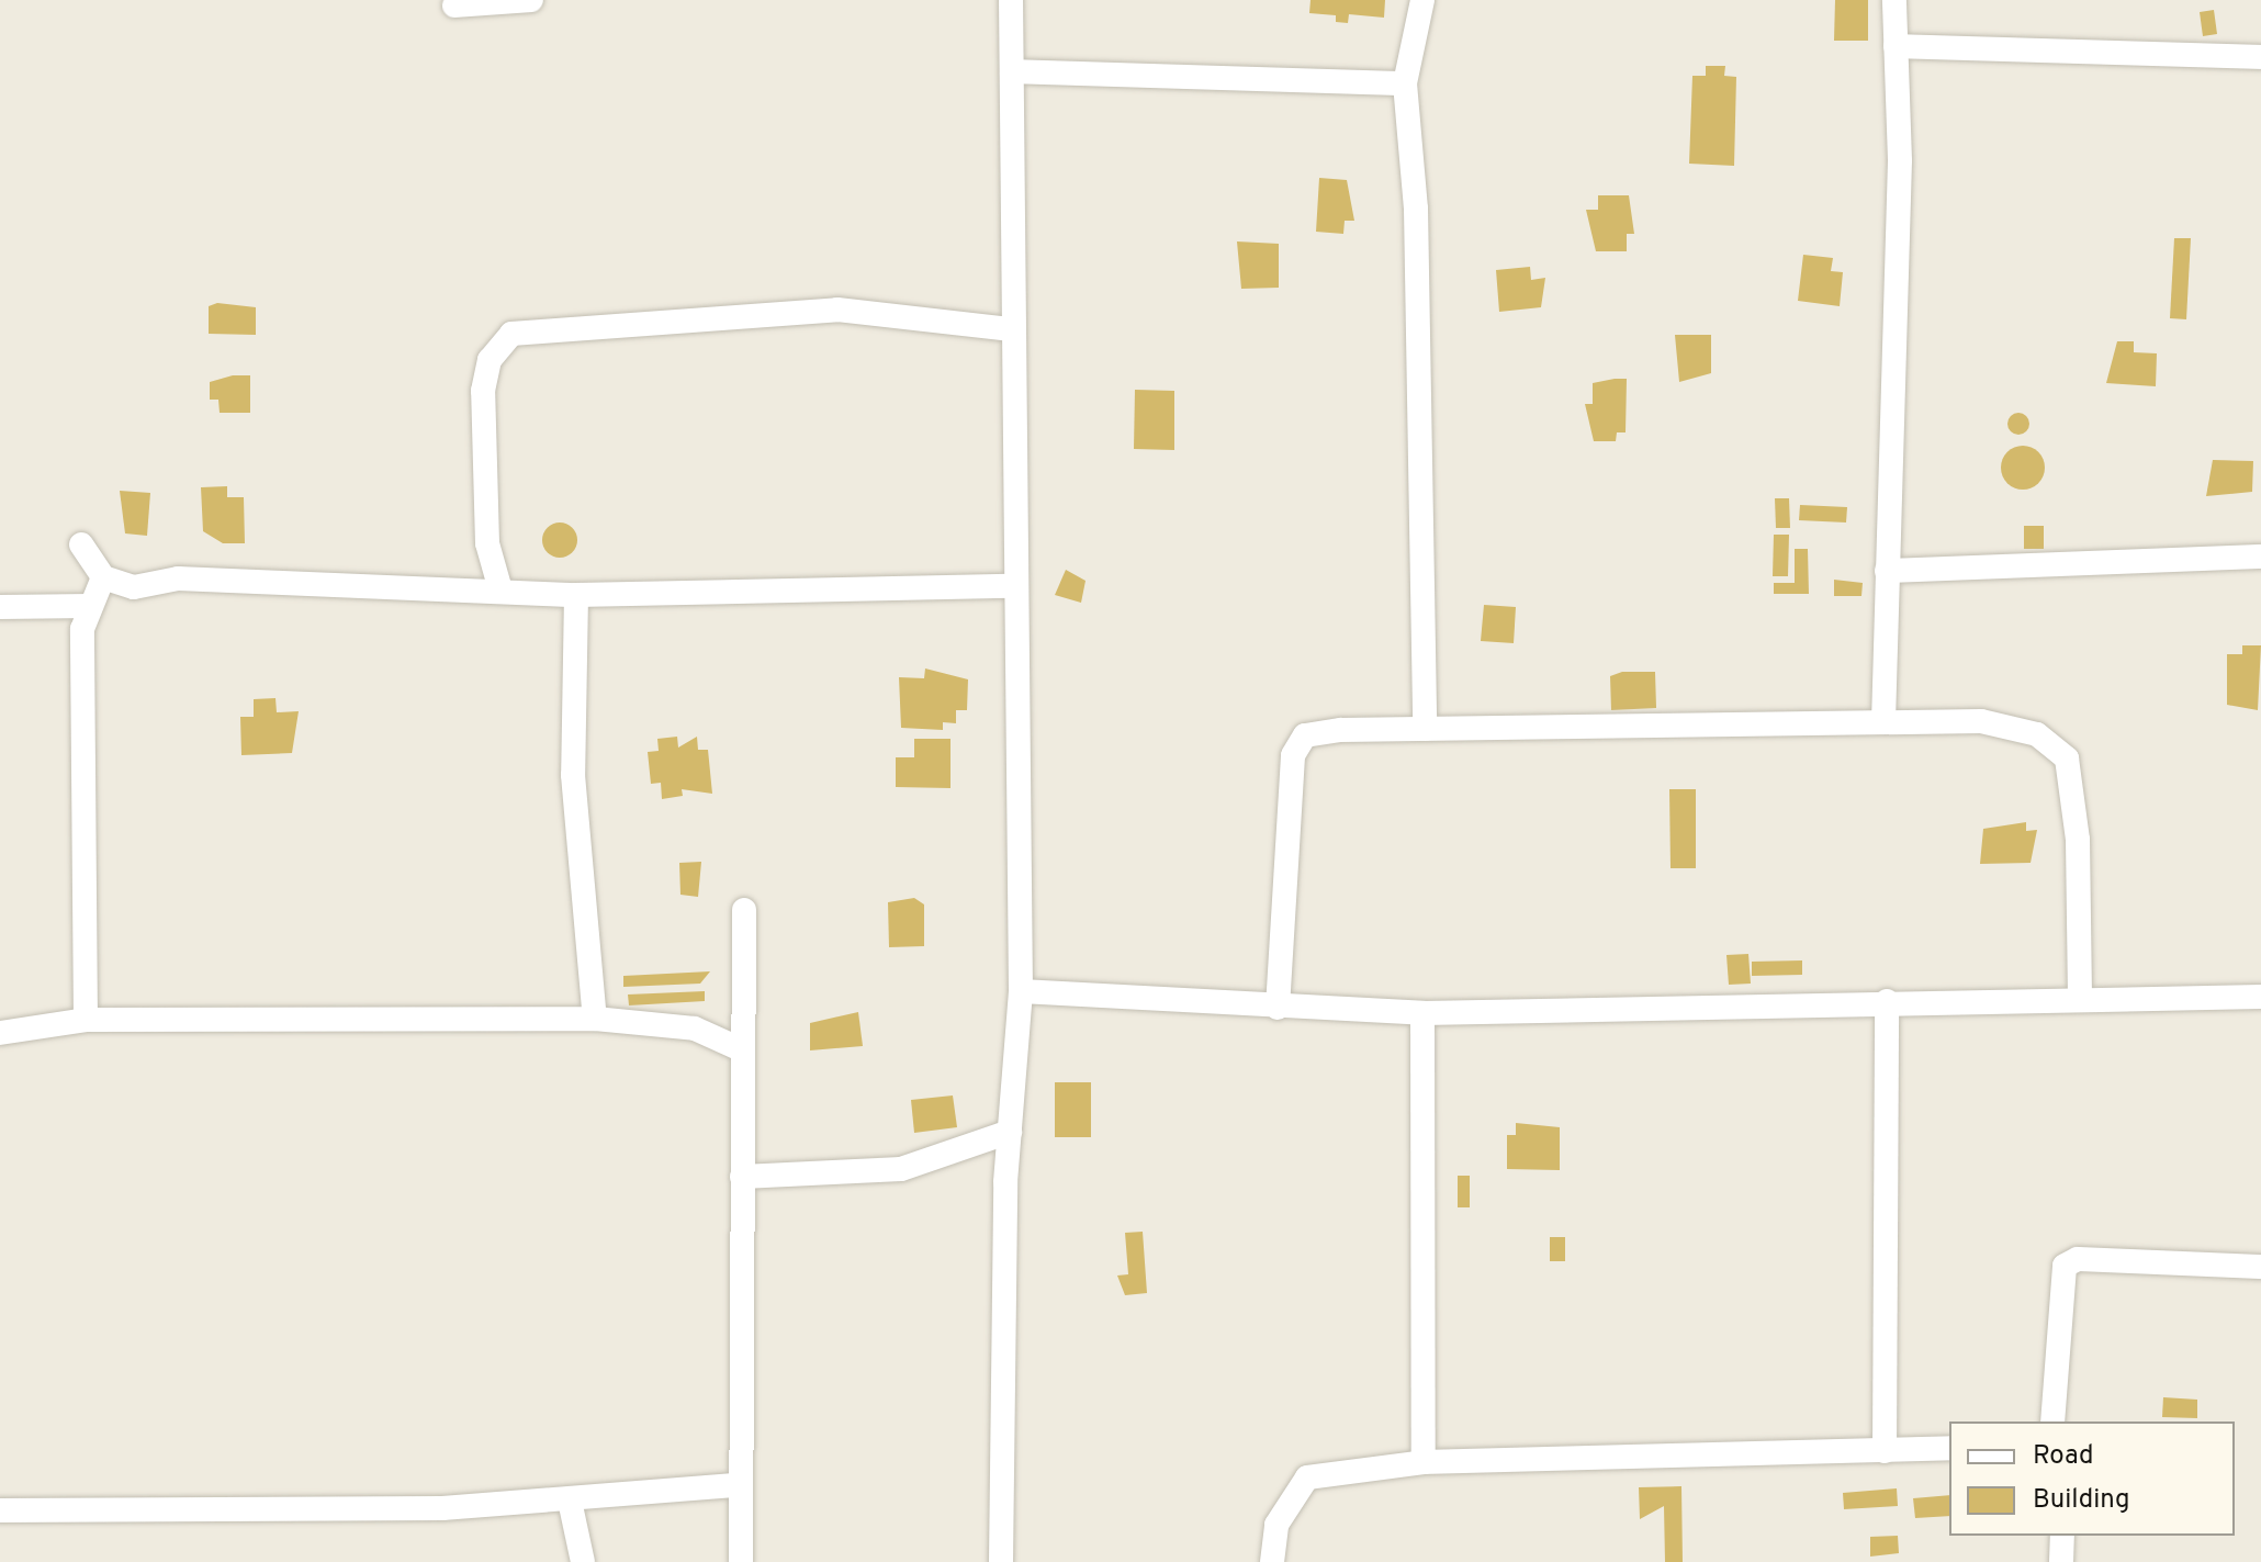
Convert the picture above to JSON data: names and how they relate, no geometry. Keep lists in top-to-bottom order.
{
  "legend": ["Road", "Building"]
}
